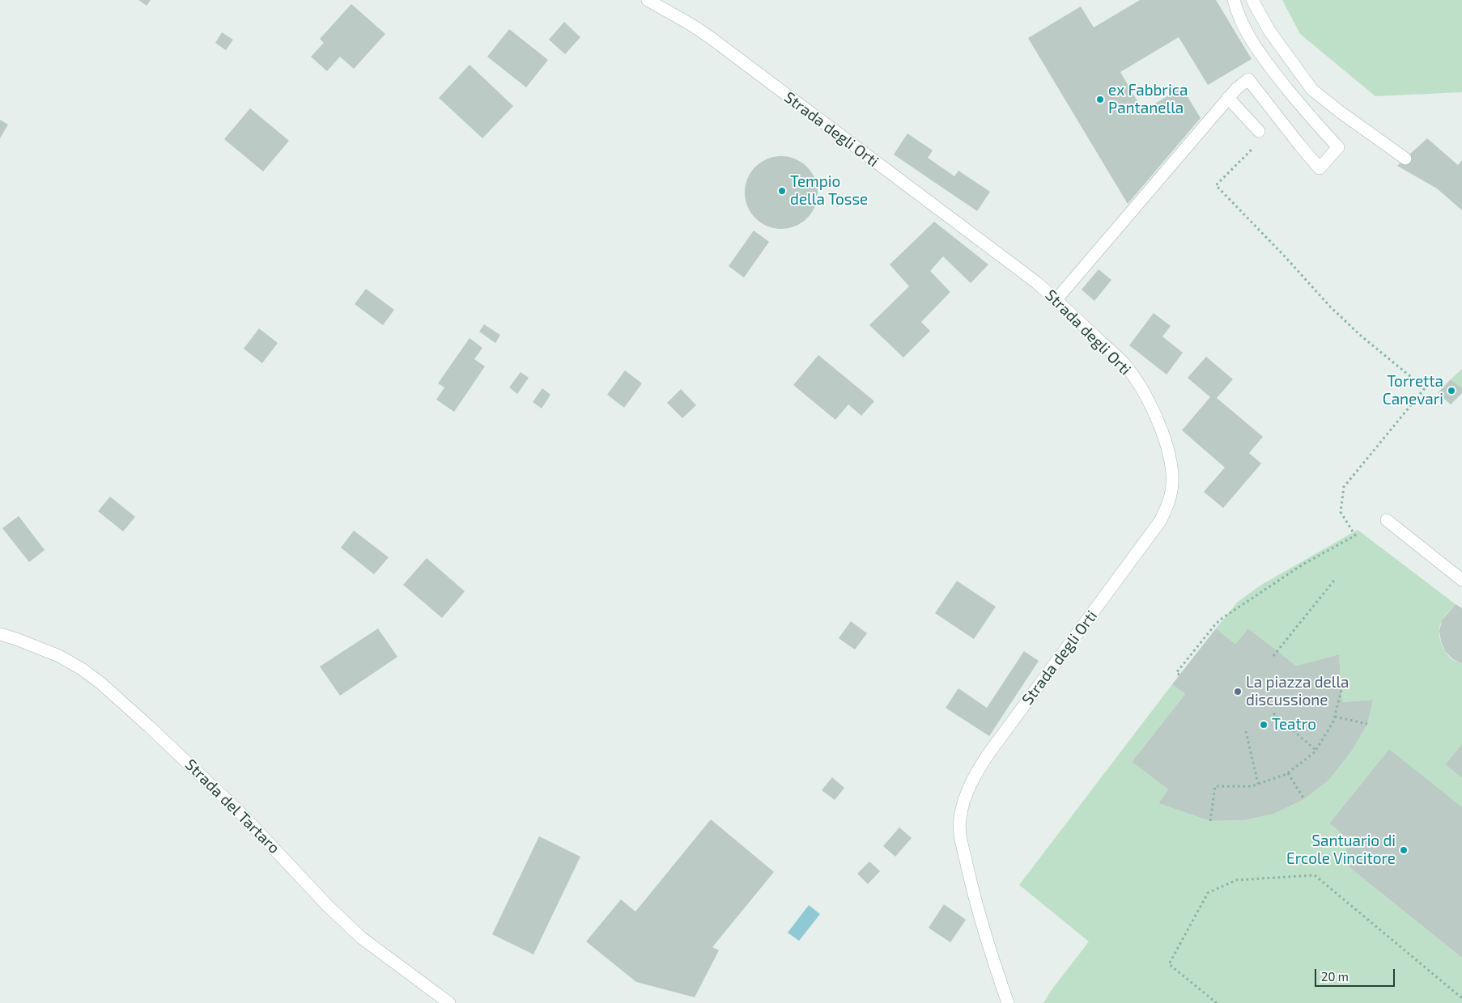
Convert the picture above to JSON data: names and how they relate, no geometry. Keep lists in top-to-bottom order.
{
  "streets": {
    "street": ["Strada degli Orti", "Strada del Tartaro"]
  },
  "places": [
    "ex Fabbrica Pantanella",
    "Tempio della Tosse",
    "Torretta Canevari",
    "La piazza della discussione",
    "Teatro",
    "Santuario di Ercole Vincitore"
  ],
  "scale_bar": "20 m"
}
